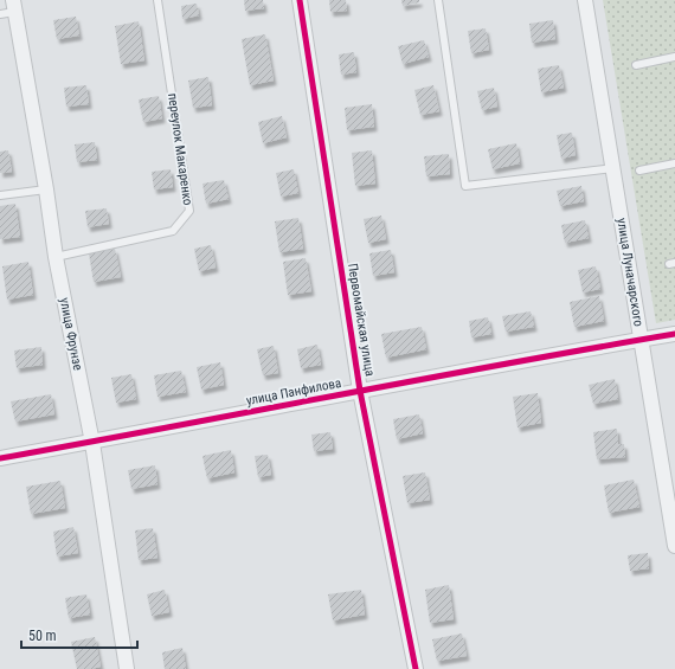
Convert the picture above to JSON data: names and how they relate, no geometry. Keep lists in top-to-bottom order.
{
  "streets": {
    "street": [
      "улица Луначарского",
      "Первомайская улица",
      "улица Фрунзе",
      "улица Панфилова"
    ],
    "lane": ["переулок Макаренко"]
  },
  "crossings": [
    ["переулок Макаренко", "улица Фрунзе"],
    ["улица Луначарского", "улица Панфилова"],
    ["Первомайская улица", "улица Панфилова"],
    ["улица Фрунзе", "улица Панфилова"]
  ],
  "scale_bar": "50 m"
}
